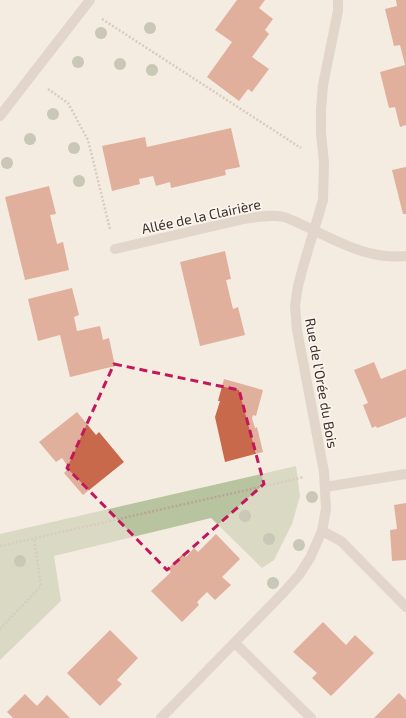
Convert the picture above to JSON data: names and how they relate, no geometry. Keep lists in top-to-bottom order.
{
  "streets": {
    "street": ["Allée de la Clairière", "Rue de l'Orée du Bois"]
  },
  "crossings": [
    ["Allée de la Clairière", "Rue de l'Orée du Bois"]
  ]
}
